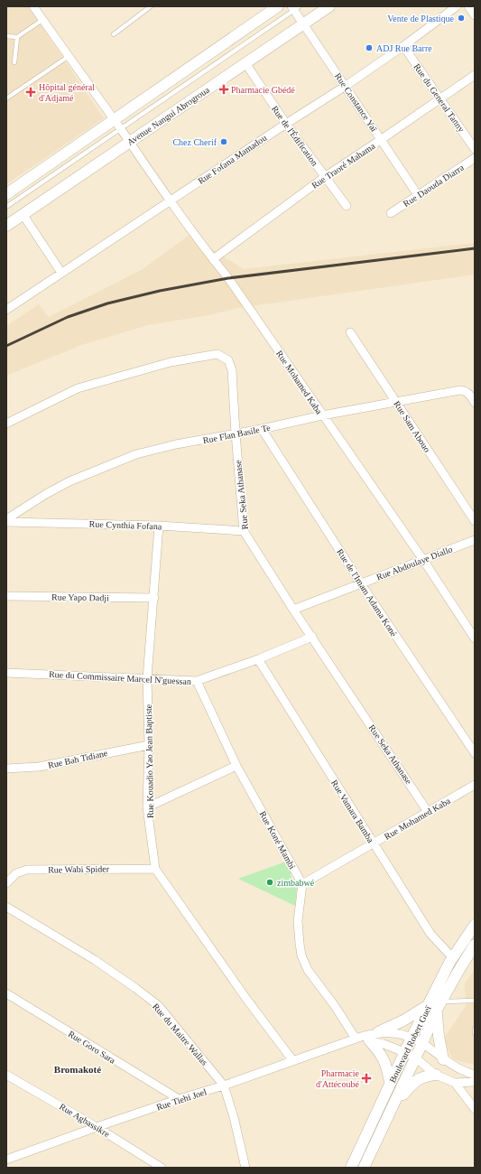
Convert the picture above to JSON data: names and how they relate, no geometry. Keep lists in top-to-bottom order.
{
  "streets": {
    "main road": ["Avenue Nangui Abrogroua", "Boulevard Robert Gueï"],
    "street": [
      "Rue du General Tanny",
      "Rue Constance Yaï",
      "Rue de l'Édification",
      "Rue Fofana Mamadou",
      "Rue Traoré Mahama",
      "Rue Daouda Diarra",
      "Rue Mohamed Kaba",
      "Rue Sam Abouo",
      "Rue Flan Basile Te",
      "Rue Seka Athanase",
      "Rue Cynthia Fofana",
      "Rue Abdoulaye Diallo",
      "Rue de l'Imam Adama Koné",
      "Rue Yapo Dadji",
      "Rue du Commissaire Marcel N'guessan",
      "Rue Bah Tidiane",
      "Rue Kouadio Yao Jean Baptiste",
      "Rue Vamara Bamba",
      "Rue Koné Mambi",
      "Rue Wabi Spider",
      "Rue du Maitre Wallas",
      "Rue Goro Sara",
      "Rue Tiehi Joel",
      "Rue Agbassikre"
    ]
  },
  "crossings": [
    ["Rue du General Tanny", "Rue Fofana Mamadou"],
    ["Rue du General Tanny", "Rue Traoré Mahama"],
    ["Rue Constance Yaï", "Avenue Nangui Abrogroua"],
    ["Rue Constance Yaï", "Rue Fofana Mamadou"],
    ["Rue Constance Yaï", "Rue Traoré Mahama"],
    ["Rue Constance Yaï", "Rue Daouda Diarra"],
    ["Avenue Nangui Abrogroua", "Rue de l'Édification"],
    ["Avenue Nangui Abrogroua", "Rue Mohamed Kaba"],
    ["Rue de l'Édification", "Rue Fofana Mamadou"],
    ["Rue de l'Édification", "Rue Traoré Mahama"],
    ["Rue Fofana Mamadou", "Rue Mohamed Kaba"],
    ["Rue Traoré Mahama", "Rue Mohamed Kaba"],
    ["Rue Mohamed Kaba", "Rue Flan Basile Te"],
    ["Rue Mohamed Kaba", "Rue Seka Athanase"],
    ["Rue Mohamed Kaba", "Rue Abdoulaye Diallo"],
    ["Rue Mohamed Kaba", "Rue Vamara Bamba"],
    ["Rue Mohamed Kaba", "Rue Koné Mambi"],
    ["Rue Sam Abouo", "Rue Flan Basile Te"],
    ["Rue Flan Basile Te", "Rue Seka Athanase"],
    ["Rue Flan Basile Te", "Rue Cynthia Fofana"],
    ["Rue Flan Basile Te", "Rue de l'Imam Adama Koné"],
    ["Rue Seka Athanase", "Rue Cynthia Fofana"],
    ["Rue Seka Athanase", "Rue Abdoulaye Diallo"],
    ["Rue Seka Athanase", "Rue du Commissaire Marcel N'guessan"],
    ["Rue Cynthia Fofana", "Rue Kouadio Yao Jean Baptiste"],
    ["Rue Abdoulaye Diallo", "Rue de l'Imam Adama Koné"],
    ["Rue Yapo Dadji", "Rue Kouadio Yao Jean Baptiste"],
    ["Rue du Commissaire Marcel N'guessan", "Rue Kouadio Yao Jean Baptiste"],
    ["Rue du Commissaire Marcel N'guessan", "Rue Vamara Bamba"],
    ["Rue du Commissaire Marcel N'guessan", "Rue Koné Mambi"],
    ["Rue Bah Tidiane", "Rue Kouadio Yao Jean Baptiste"],
    ["Rue Kouadio Yao Jean Baptiste", "Rue Wabi Spider"],
    ["Rue Kouadio Yao Jean Baptiste", "Rue Tiehi Joel"],
    ["Rue Vamara Bamba", "Boulevard Robert Gueï"],
    ["Rue du Maitre Wallas", "Rue Tiehi Joel"],
    ["Rue Goro Sara", "Rue Tiehi Joel"],
    ["Rue Tiehi Joel", "Rue Agbassikre"]
  ],
  "districts": ["Bromakoté"],
  "places": {
    "other": [
      "Vente de Plastique",
      "ADJ Rue Barre",
      "Chez Cherif",
      "zimbabwé"
    ],
    "health": ["Pharmacie Gbédé", "Hôpital général d'Adjamé", "Pharmacie d'Attécoubé"]
  }
}
